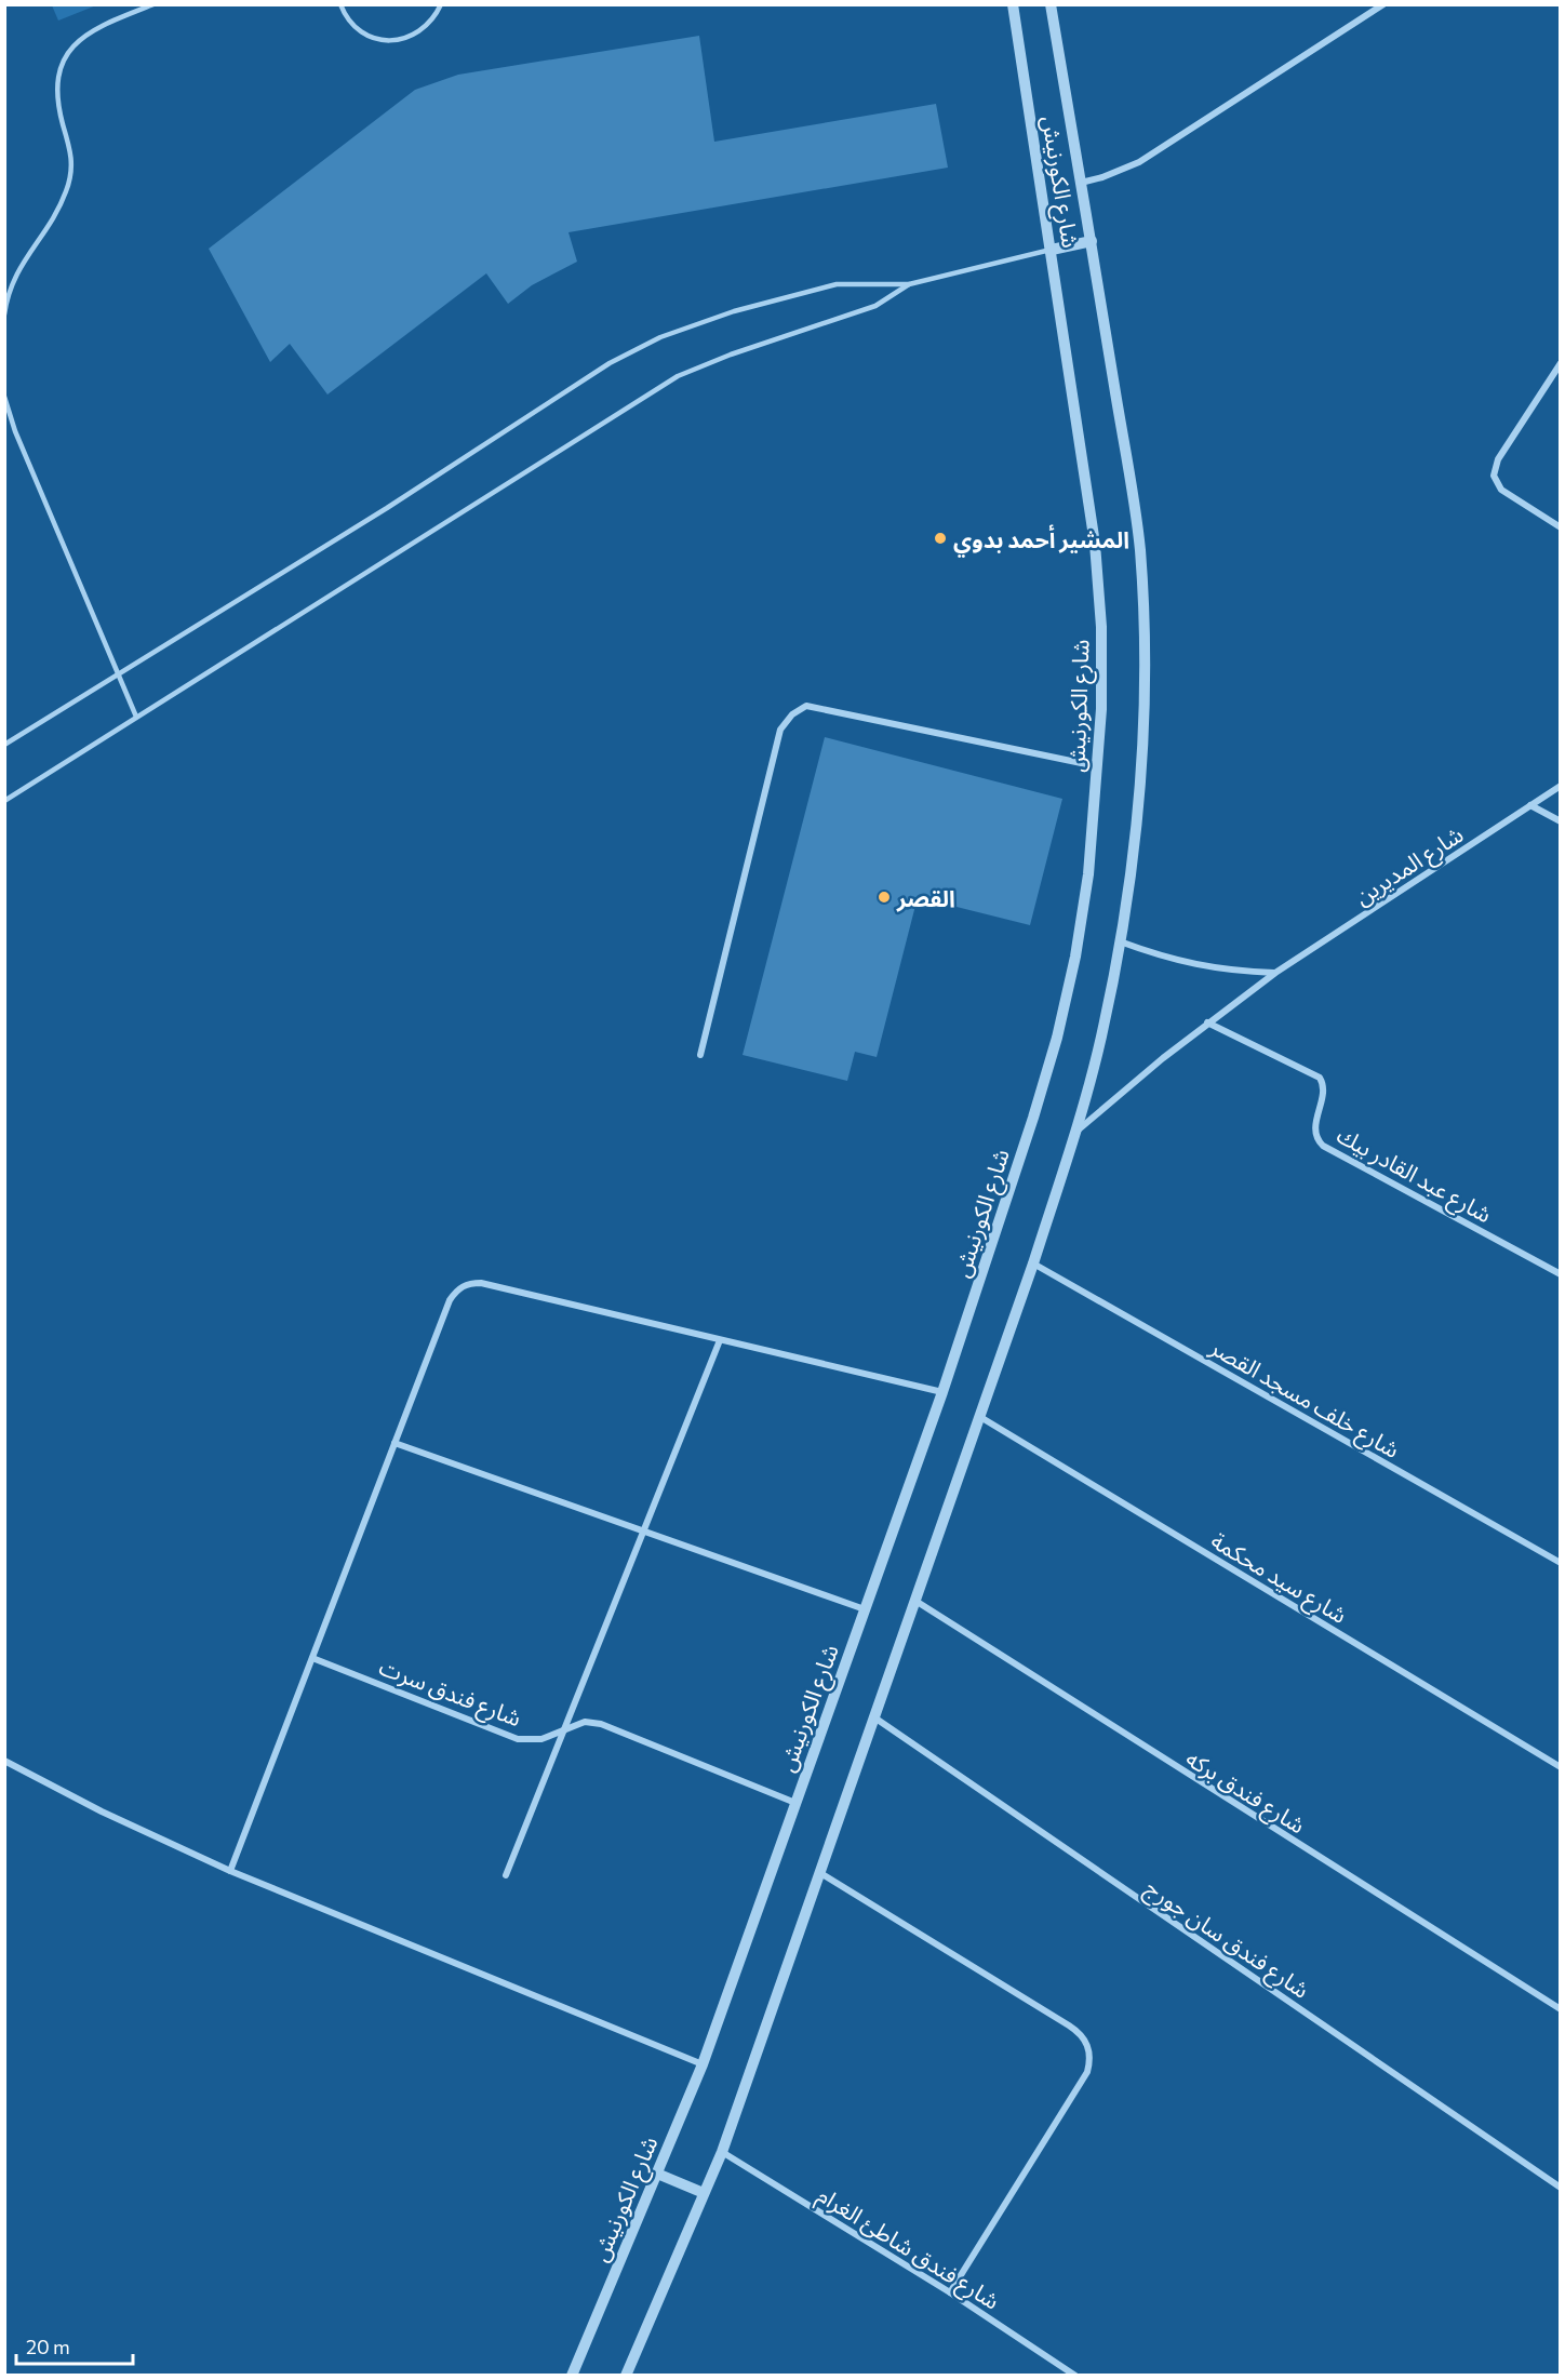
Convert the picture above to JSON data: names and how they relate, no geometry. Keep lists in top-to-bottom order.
{
  "streets": {
    "street": [
      "شارع الكورنيش",
      "شارع المديرين",
      "شارع عبد القادر بيك",
      "شارع خلف مسجد القصر",
      "شارع سيد محكمة",
      "شارع فندق سرت",
      "شارع فندق بركه",
      "شارع فندق سان جورج",
      "شارع فندق شاطئ الغرام"
    ]
  },
  "crossings": [
    ["شارع الكورنيش", "شارع المديرين"],
    ["شارع الكورنيش", "شارع خلف مسجد القصر"],
    ["شارع الكورنيش", "شارع سيد محكمة"],
    ["شارع الكورنيش", "شارع فندق سرت"],
    ["شارع الكورنيش", "شارع فندق بركه"],
    ["شارع الكورنيش", "شارع فندق سان جورج"],
    ["شارع الكورنيش", "شارع فندق شاطئ الغرام"],
    ["شارع المديرين", "شارع عبد القادر بيك"]
  ],
  "places": ["المشير أحمد بدوي", "القصر"],
  "scale_bar": "20 m"
}
